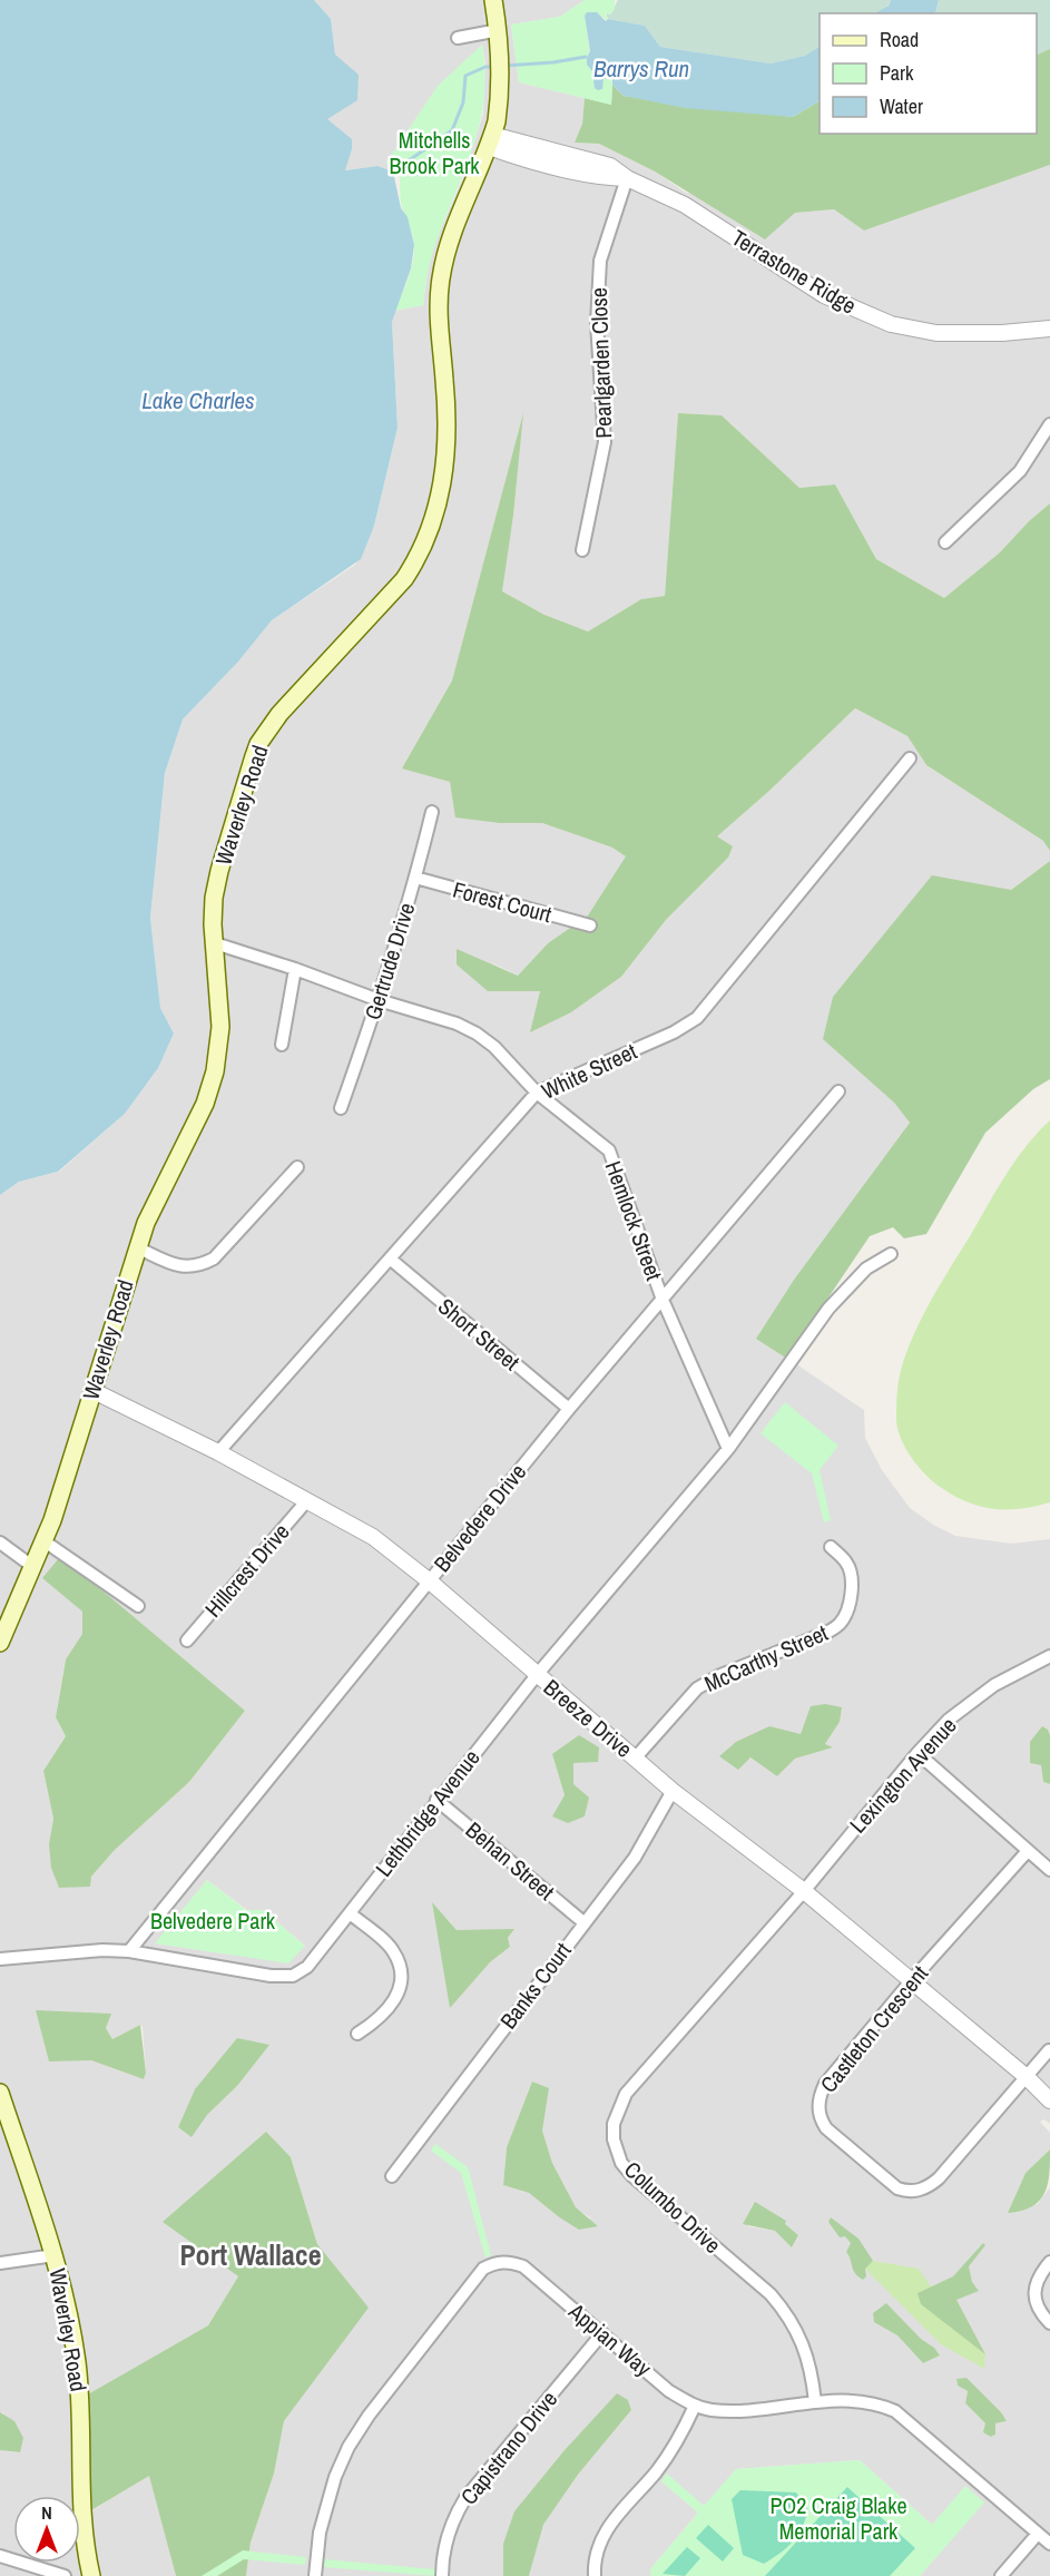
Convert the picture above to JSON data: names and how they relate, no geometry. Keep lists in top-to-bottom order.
{
  "streets": {
    "main road": ["Waverley Road"],
    "street": [
      "Terrastone Ridge",
      "Pearlgarden Close",
      "Forest Court",
      "Gertrude Drive",
      "White Street",
      "Hemlock Street",
      "Short Street",
      "Belvedere Drive",
      "Hillcrest Drive",
      "McCarthy Street",
      "Breeze Drive",
      "Lexington Avenue",
      "Lethbridge Avenue",
      "Behan Street",
      "Banks Court",
      "Castleton Crescent",
      "Columbo Drive",
      "Appian Way",
      "Capistrano Drive"
    ]
  },
  "crossings": [
    ["Terrastone Ridge", "Pearlgarden Close"],
    ["Terrastone Ridge", "Waverley Road"],
    ["Waverley Road", "Hemlock Street"],
    ["Waverley Road", "Breeze Drive"],
    ["Forest Court", "Gertrude Drive"],
    ["Gertrude Drive", "Hemlock Street"],
    ["White Street", "Hemlock Street"],
    ["White Street", "Short Street"],
    ["White Street", "Breeze Drive"],
    ["Hemlock Street", "Belvedere Drive"],
    ["Hemlock Street", "Lethbridge Avenue"],
    ["Short Street", "Belvedere Drive"],
    ["Belvedere Drive", "Breeze Drive"],
    ["Belvedere Drive", "Lethbridge Avenue"],
    ["Hillcrest Drive", "Breeze Drive"],
    ["McCarthy Street", "Breeze Drive"],
    ["Breeze Drive", "Lexington Avenue"],
    ["Breeze Drive", "Lethbridge Avenue"],
    ["Breeze Drive", "Banks Court"],
    ["Breeze Drive", "Castleton Crescent"],
    ["Breeze Drive", "Columbo Drive"],
    ["Lexington Avenue", "Columbo Drive"],
    ["Lethbridge Avenue", "Behan Street"],
    ["Behan Street", "Banks Court"],
    ["Columbo Drive", "Appian Way"],
    ["Appian Way", "Capistrano Drive"]
  ],
  "districts": ["Port Wallace"],
  "water": ["Barrys Run", "Lake Charles"],
  "parks": ["Mitchells Brook Park", "Belvedere Park", "PO2 Craig Blake Memorial Park"],
  "legend": ["Road", "Park", "Water"],
  "north": "top"
}
